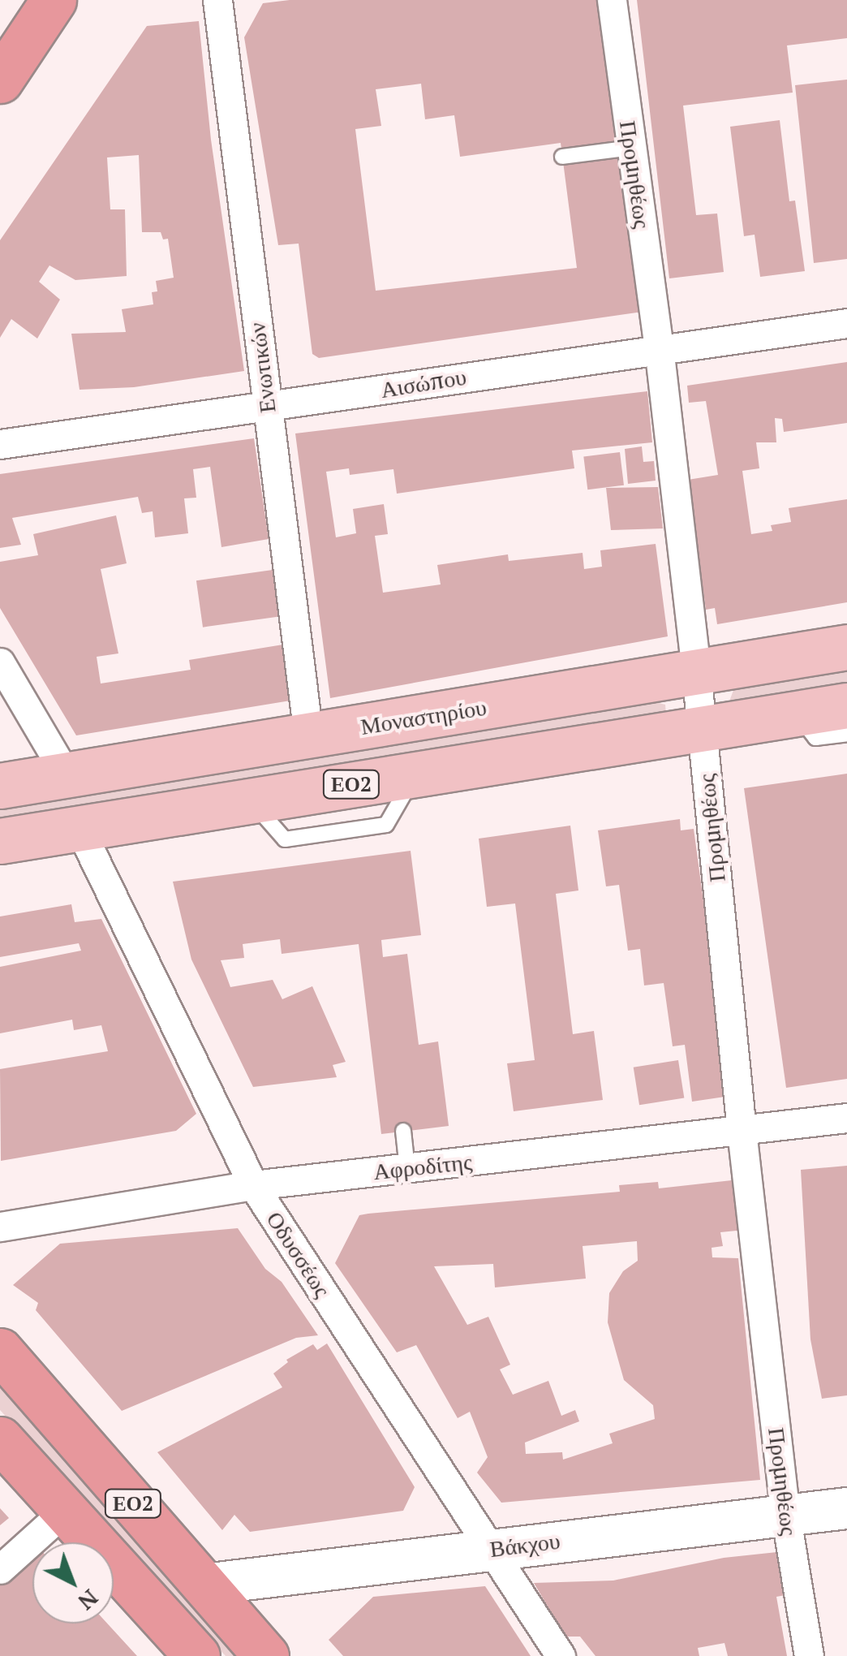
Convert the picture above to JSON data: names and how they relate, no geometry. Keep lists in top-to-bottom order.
{
  "streets": {
    "highway": ["ΕΟ2"],
    "main road": ["Μοναστηρίου"],
    "street": [
      "Προμηθέως",
      "Ενωτικών",
      "Αισώπου",
      "Αφροδίτης",
      "Οδυσσέως",
      "Βάκχου"
    ]
  },
  "crossings": [
    ["Προμηθέως", "Αισώπου"],
    ["Προμηθέως", "Μοναστηρίου"],
    ["Προμηθέως", "ΕΟ2"],
    ["Προμηθέως", "Αφροδίτης"],
    ["Προμηθέως", "Βάκχου"],
    ["Ενωτικών", "Αισώπου"],
    ["Ενωτικών", "Μοναστηρίου"],
    ["ΕΟ2", "Οδυσσέως"],
    ["ΕΟ2", "Βάκχου"],
    ["Αφροδίτης", "Οδυσσέως"],
    ["Οδυσσέως", "Βάκχου"]
  ],
  "north": "bottom right"
}
